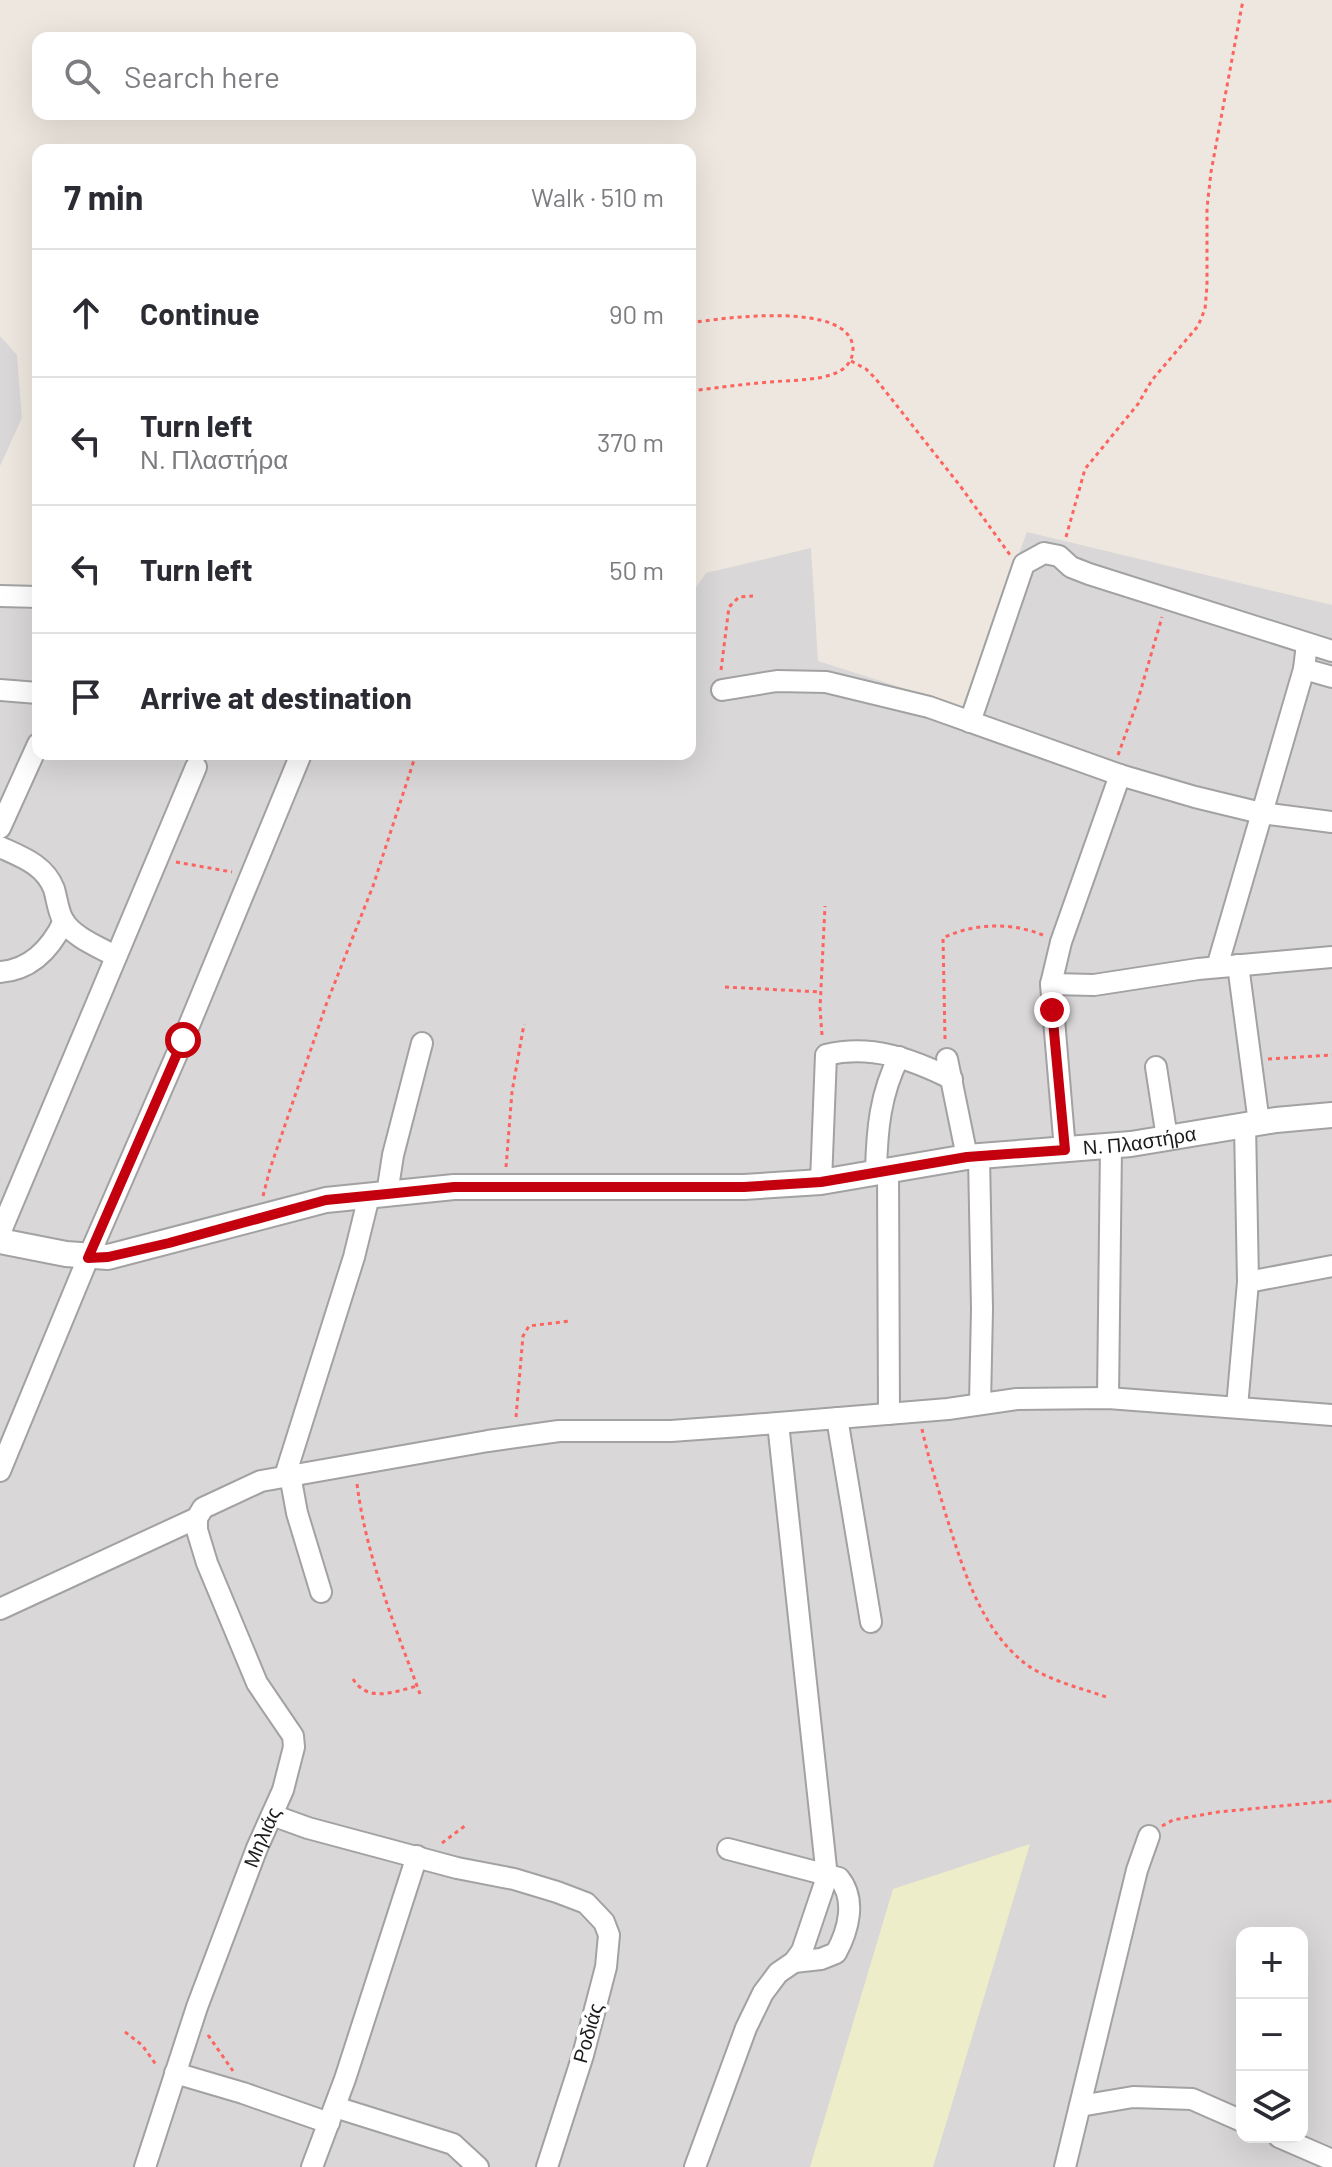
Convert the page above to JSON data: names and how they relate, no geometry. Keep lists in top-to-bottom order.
{
  "streets": {
    "street": ["Ν. Πλαστήρα", "Μηλιάς", "Ροδιάς"]
  },
  "page": {
    "search": "Search here",
    "heading": ["7 min", "Walk · 510 m"],
    "list": [
      ["Continue", "90 m"],
      ["Turn left", "Ν. Πλαστήρα", "370 m"],
      ["Turn left", "50 m"],
      "Arrive at destination"
    ],
    "map_buttons": ["+", "−"]
  }
}
